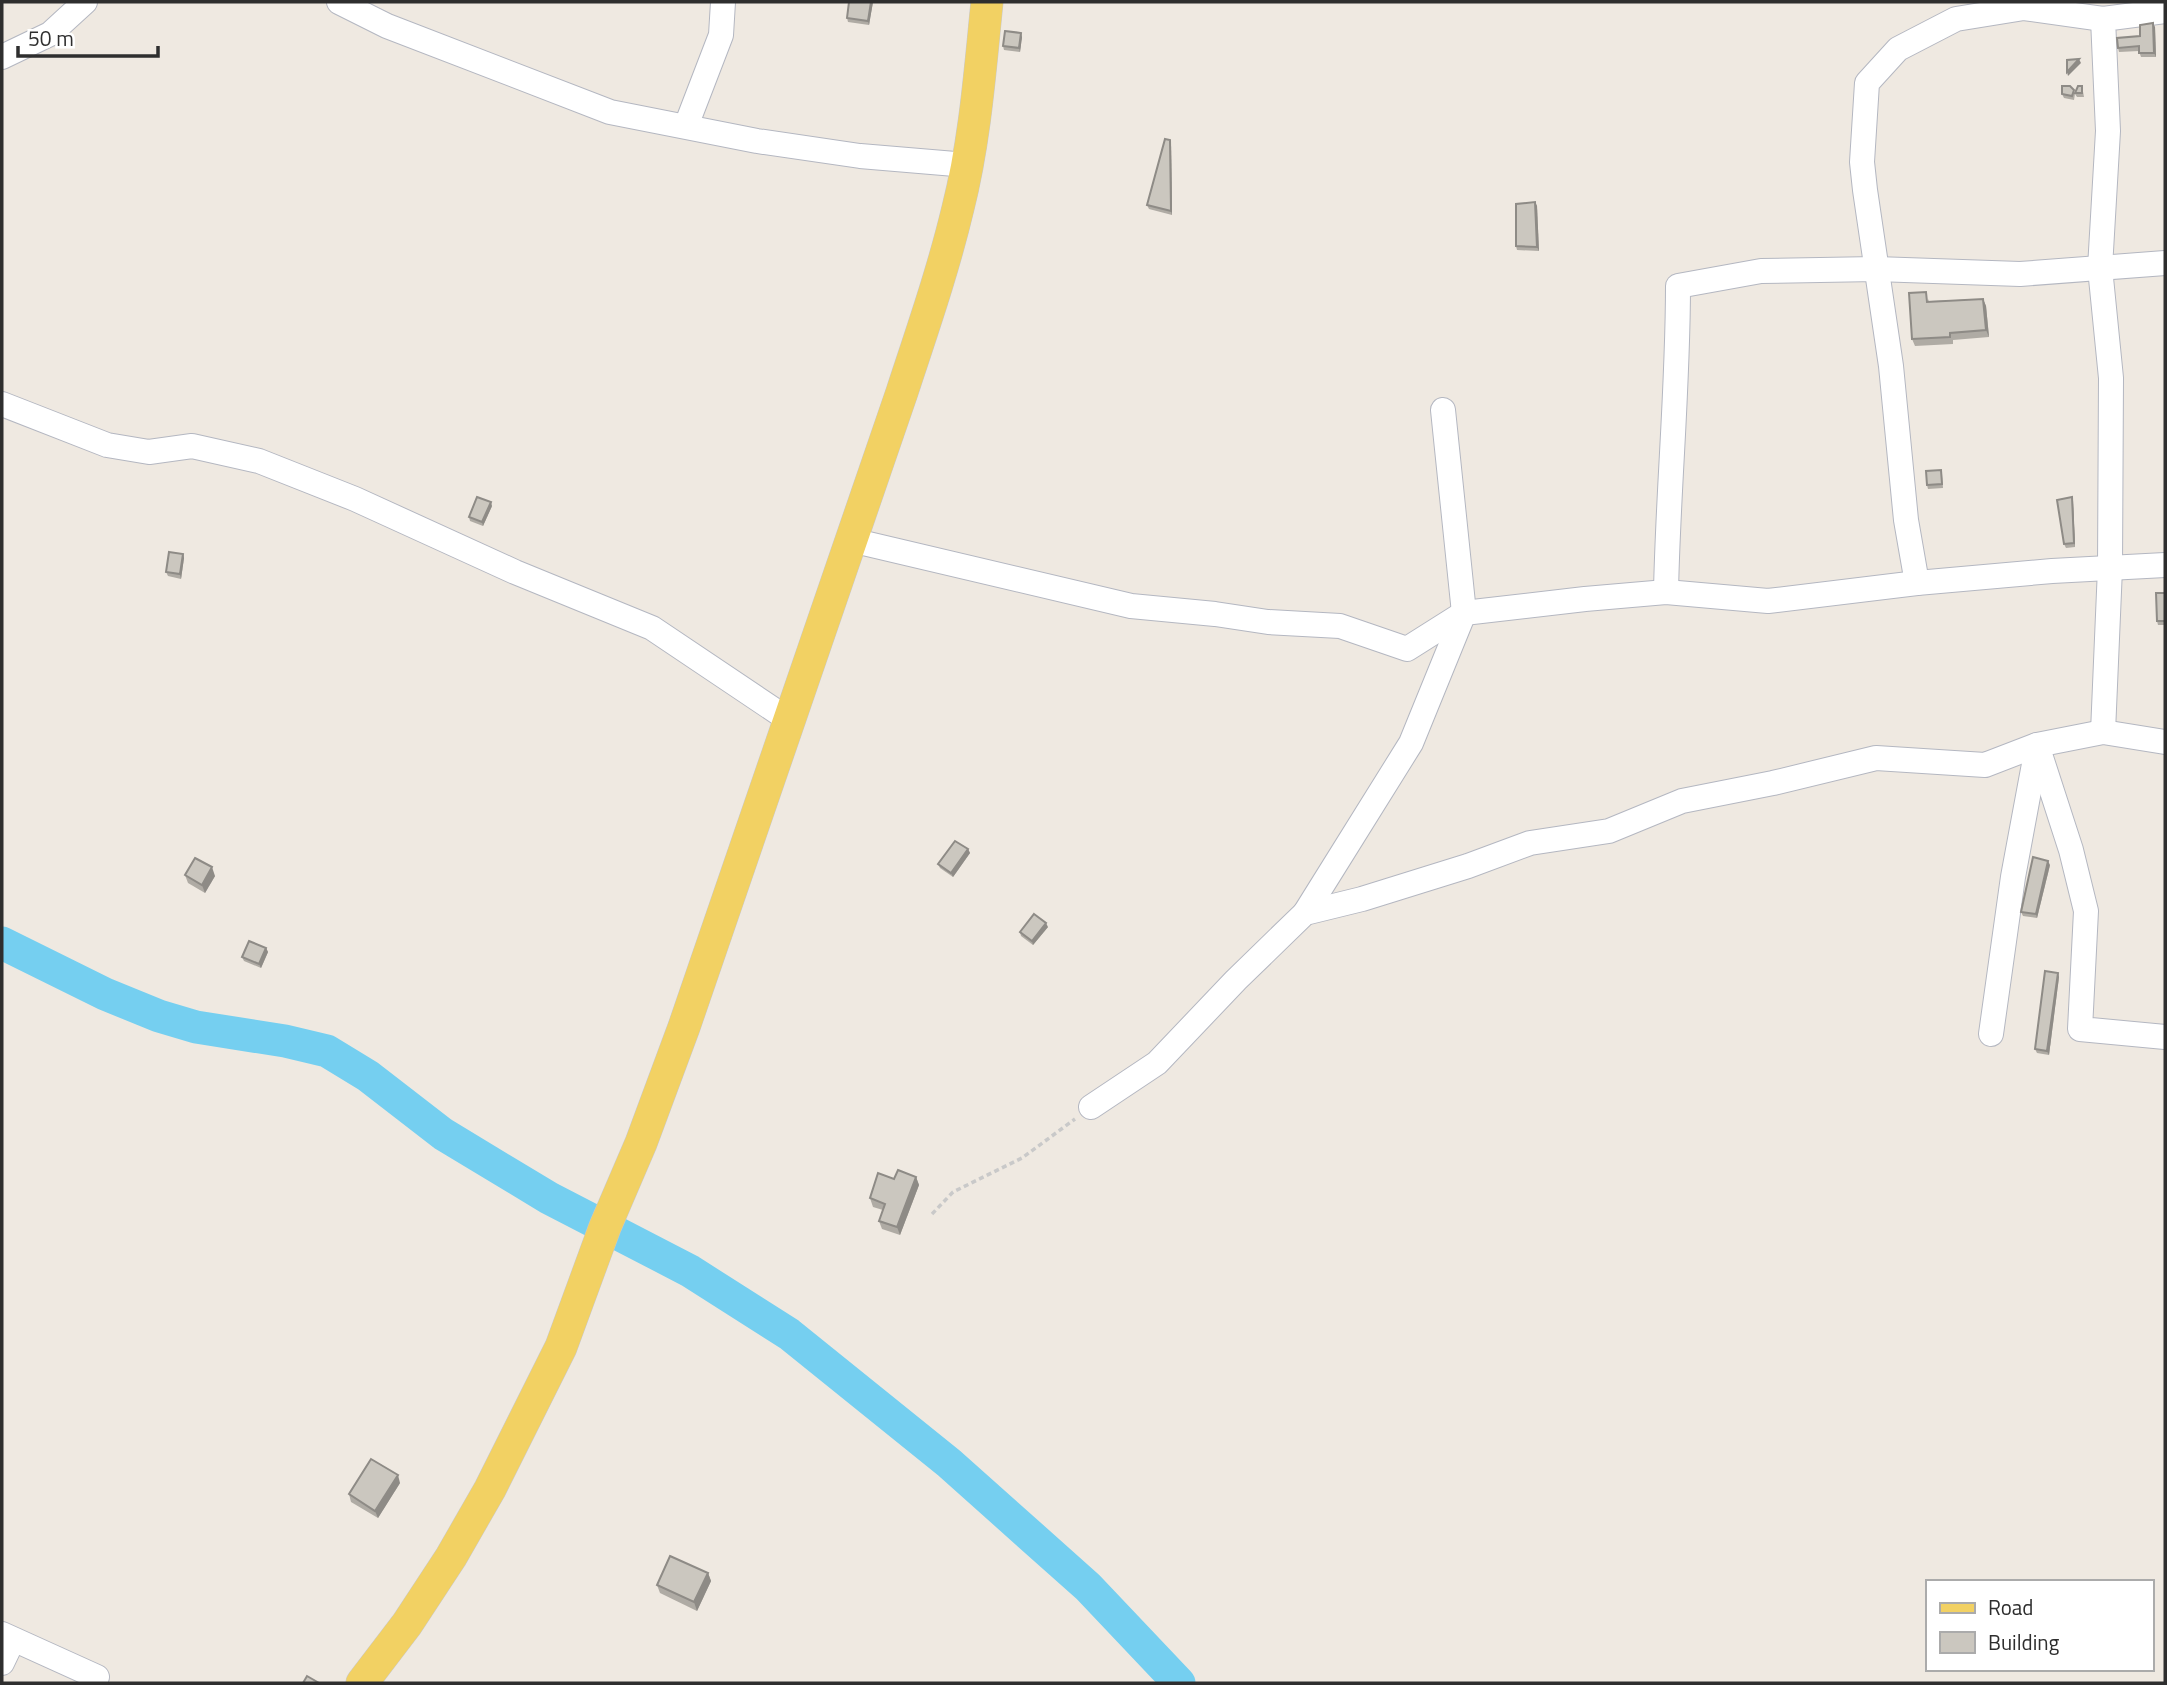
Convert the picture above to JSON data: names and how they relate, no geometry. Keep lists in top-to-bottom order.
{
  "legend": ["Road", "Building"],
  "scale_bar": "50 m"
}
